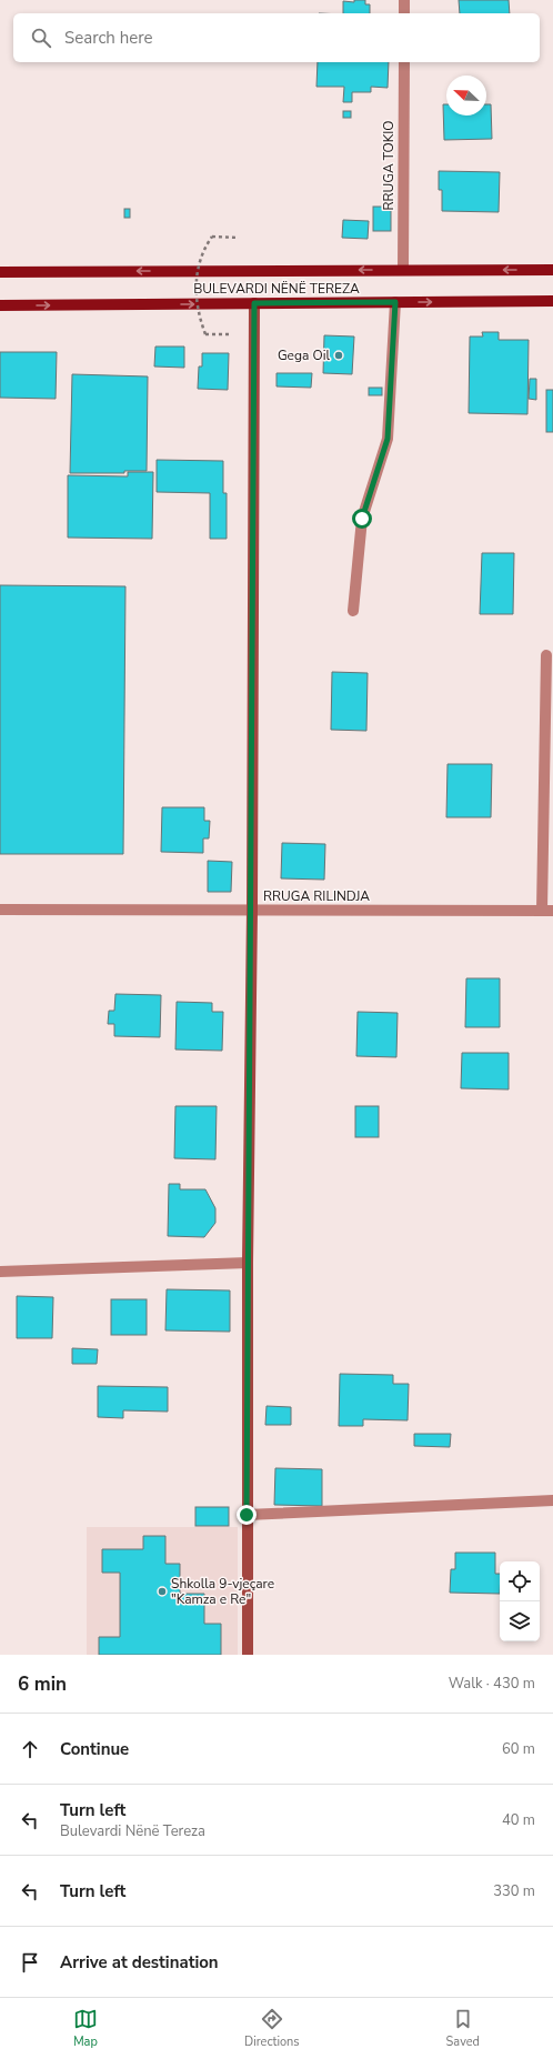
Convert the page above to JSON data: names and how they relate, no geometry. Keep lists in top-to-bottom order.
{
  "streets": {
    "main road": ["BULEVARDI NËNË TEREZA"],
    "street": ["RRUGA TOKIO", "RRUGA RILINDJA"]
  },
  "crossings": [
    ["RRUGA TOKIO", "BULEVARDI NËNË TEREZA"]
  ],
  "places": ["Gega Oil", "Shkolla 9-vjeçare \"Kamza e Re\""],
  "north": "top left",
  "page": {
    "search": "Search here",
    "heading": ["6 min", "Walk · 430 m"],
    "list": [
      ["Continue", "60 m"],
      ["Turn left", "Bulevardi Nënë Tereza", "40 m"],
      ["Turn left", "330 m"],
      "Arrive at destination"
    ],
    "nav": ["Map", "Directions", "Saved"]
  }
}
